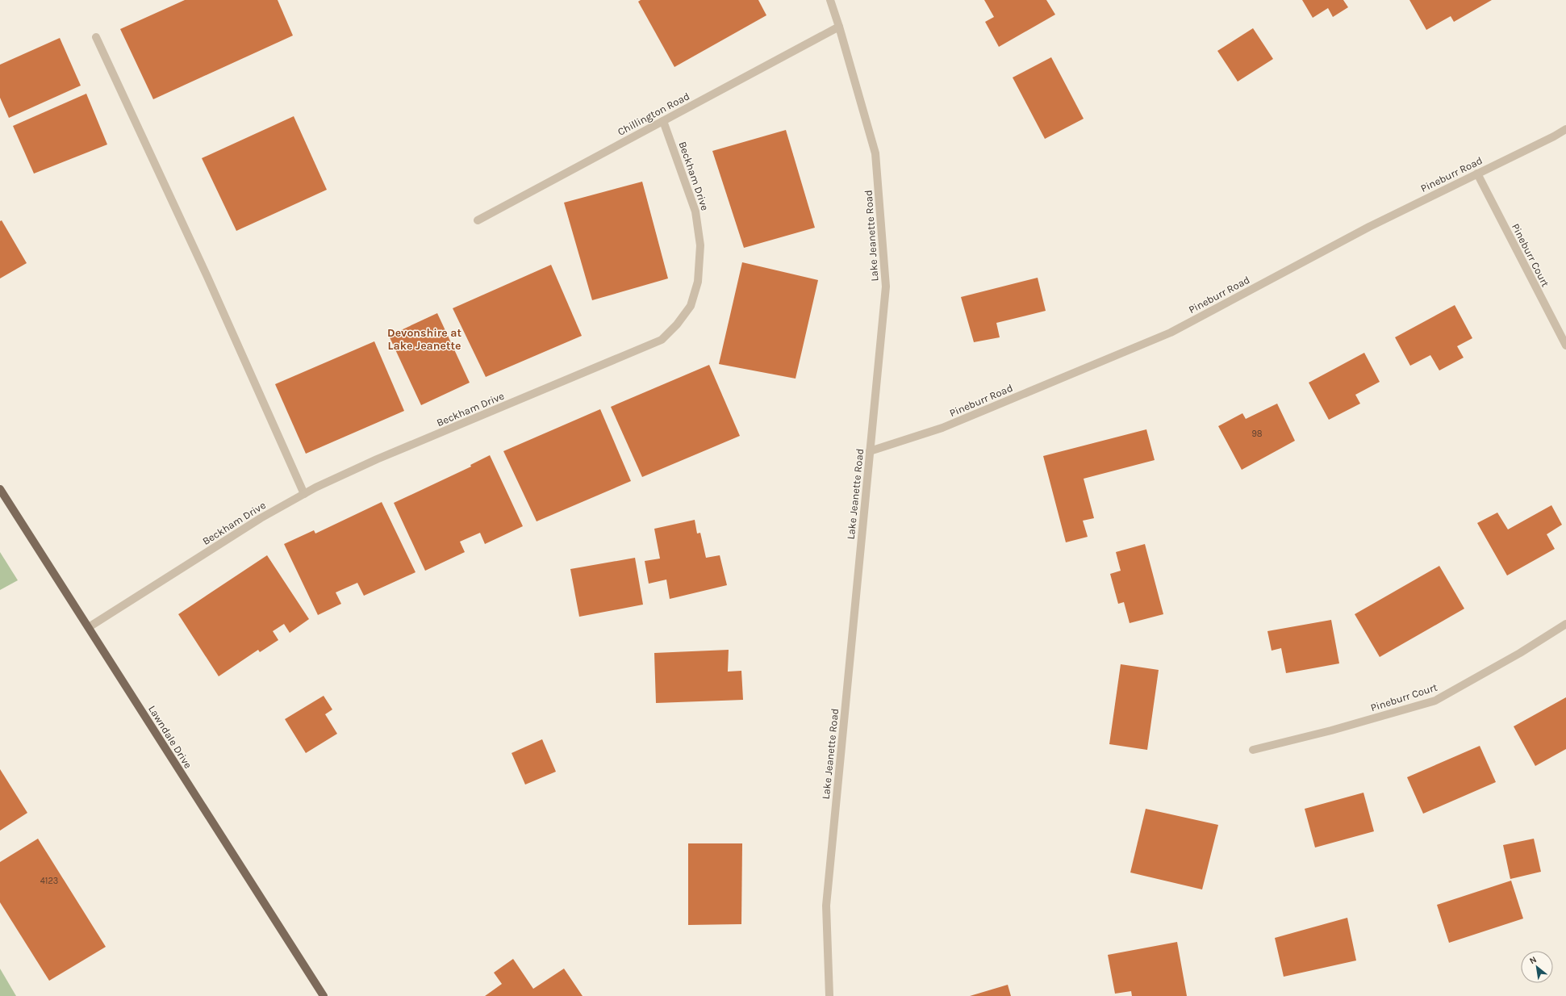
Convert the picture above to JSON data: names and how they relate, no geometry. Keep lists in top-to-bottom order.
{
  "streets": {
    "main road": ["Lawndale Drive"],
    "street": [
      "Chillington Road",
      "Pineburr Road",
      "Beckham Drive",
      "Lake Jeanette Road",
      "Pineburr Court"
    ]
  },
  "crossings": [
    ["Chillington Road", "Beckham Drive"],
    ["Chillington Road", "Lake Jeanette Road"],
    ["Pineburr Road", "Lake Jeanette Road"],
    ["Pineburr Road", "Pineburr Court"],
    ["Beckham Drive", "Lawndale Drive"]
  ],
  "districts": ["Devonshire at Lake Jeanette"],
  "house_numbers": ["98", "4123"],
  "north": "top left"
}
